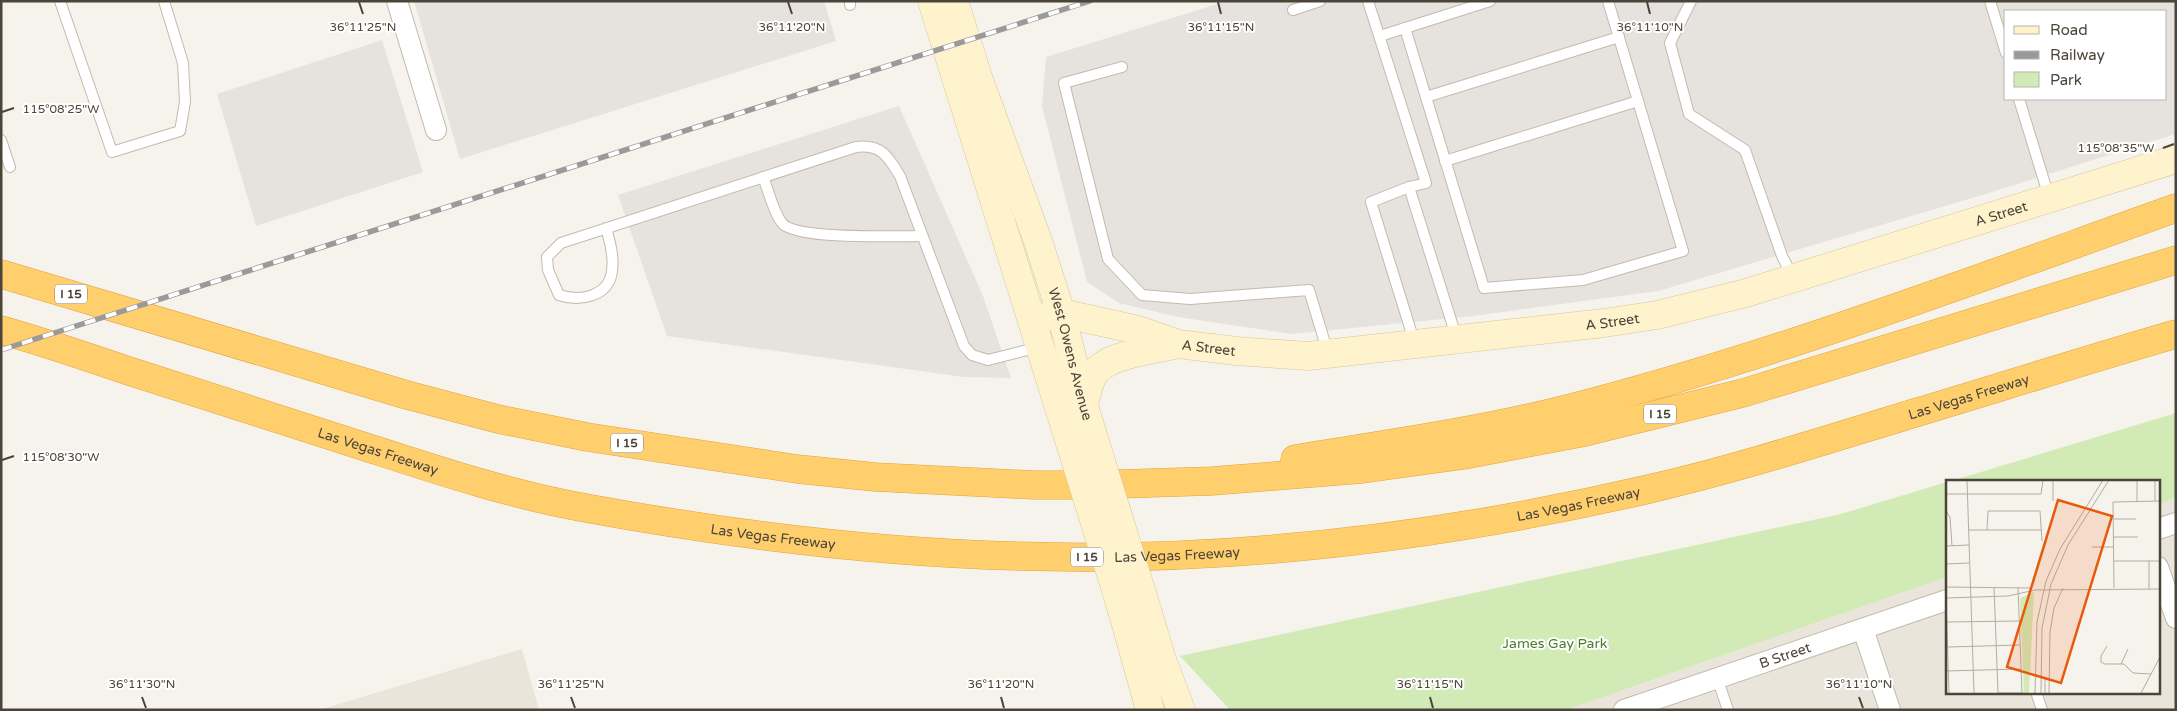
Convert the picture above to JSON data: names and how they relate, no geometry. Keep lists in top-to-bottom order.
{
  "streets": {
    "highway": ["I 15", "Las Vegas Freeway"],
    "main road": ["A Street", "West Owens Avenue"],
    "street": ["B Street"]
  },
  "crossings": [
    ["A Street", "West Owens Avenue"]
  ],
  "parks": ["James Gay Park"],
  "legend": ["Road", "Railway", "Park"],
  "coordinates": [
    "36°11'25\"N",
    "36°11'20\"N",
    "36°11'15\"N",
    "36°11'10\"N",
    "115°08'25\"W",
    "115°08'35\"W",
    "115°08'30\"W",
    "36°11'30\"N"
  ]
}
